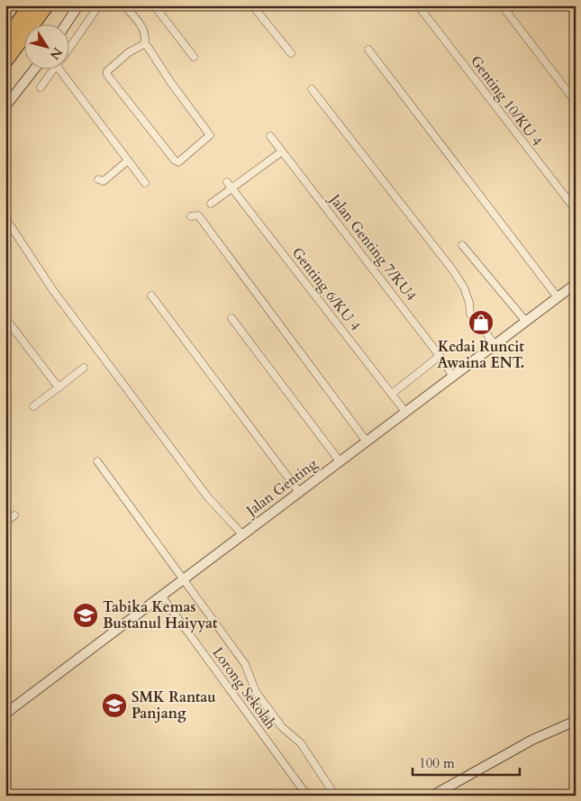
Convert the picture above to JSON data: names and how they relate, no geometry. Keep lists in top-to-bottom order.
{
  "streets": {
    "street": [
      "Genting 10/KU 4",
      "Jalan Genting 7/KU4",
      "Genting 6/KU 4",
      "Jalan Genting",
      "Lorong Sekolah"
    ]
  },
  "crossings": [
    ["Jalan Genting 7/KU4", "Jalan Genting"],
    ["Genting 6/KU 4", "Jalan Genting"],
    ["Jalan Genting", "Lorong Sekolah"]
  ],
  "places": {
    "shop": ["Kedai Runcit Awaina ENT."],
    "school or university": ["Tabika Kemas Bustanul Haiyyat", "SMK Rantau Panjang"]
  },
  "scale_bar": "100 m",
  "north": "bottom right"
}
